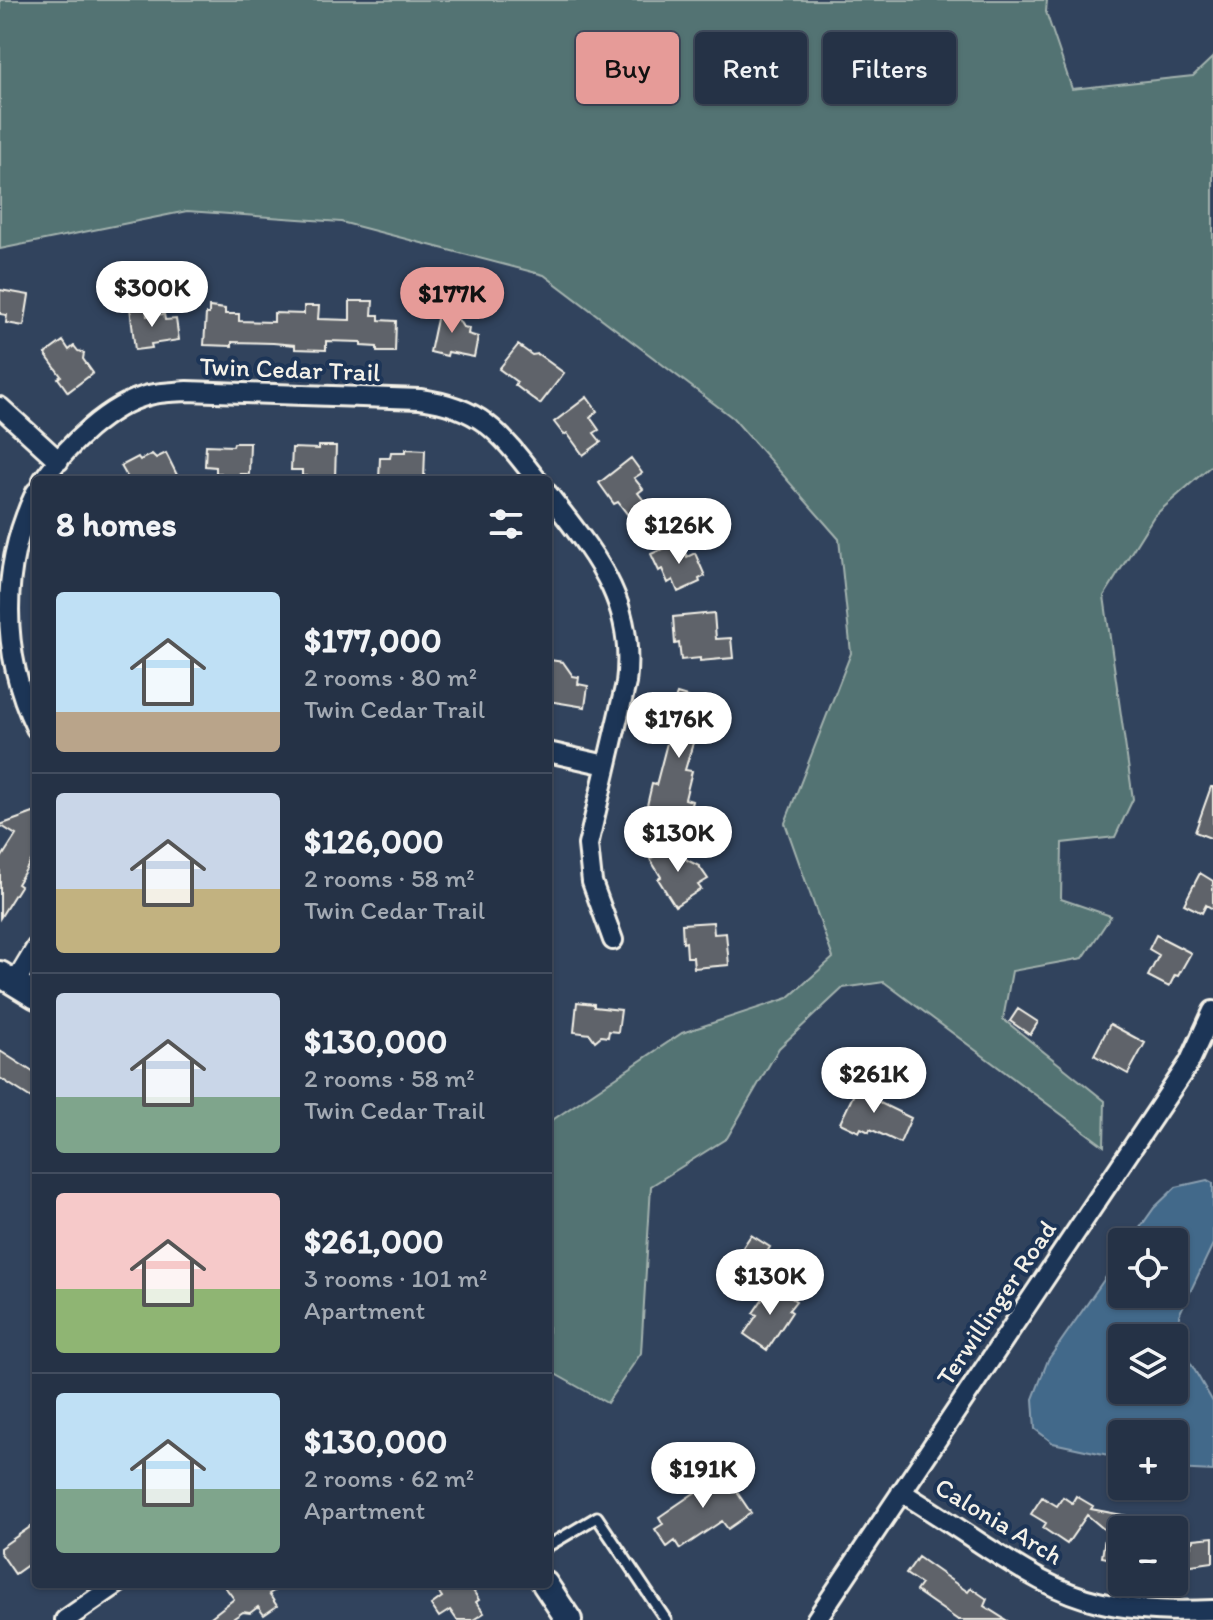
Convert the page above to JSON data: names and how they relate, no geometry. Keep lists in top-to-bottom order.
{
  "streets": {
    "street": ["Twin Cedar Trail", "Terwillinger Road", "Calonia Arch"]
  },
  "crossings": [
    ["Terwillinger Road", "Calonia Arch"]
  ],
  "page": {
    "chip": ["Buy", "Rent", "Filters"],
    "price": [
      "$300K",
      "$177K",
      "$126K",
      "$176K",
      "$130K",
      "$261K",
      "$130K",
      "$191K"
    ],
    "heading": "8 homes",
    "list": [
      {
        "name": "$177,000",
        "note": "2 rooms · 80 m² · Twin Cedar Trail"
      },
      {
        "name": "$126,000",
        "note": "2 rooms · 58 m² · Twin Cedar Trail"
      },
      {
        "name": "$130,000",
        "note": "2 rooms · 58 m² · Twin Cedar Trail"
      },
      {
        "name": "$261,000",
        "note": "3 rooms · 101 m² · Apartment"
      },
      {
        "name": "$130,000",
        "note": "2 rooms · 62 m² · Apartment"
      }
    ],
    "map_buttons": ["+", "−"]
  }
}
